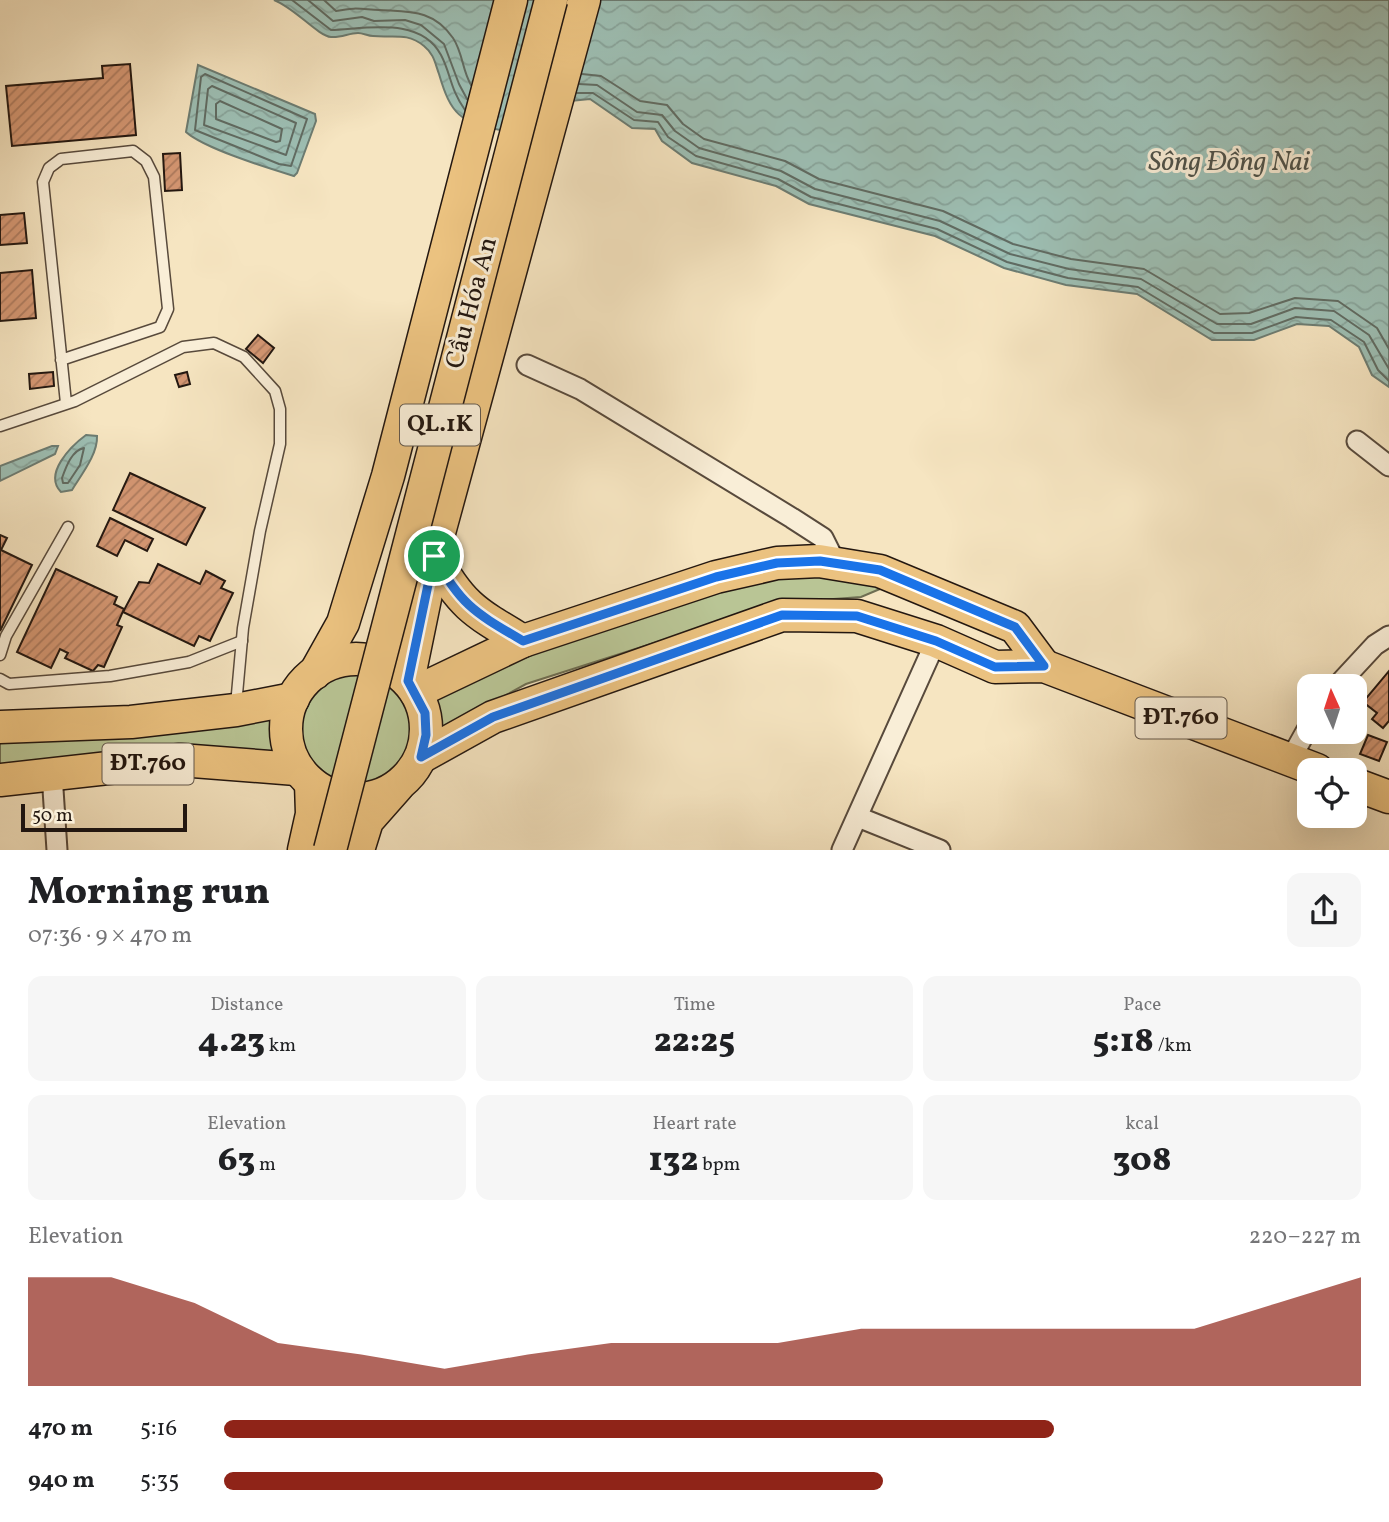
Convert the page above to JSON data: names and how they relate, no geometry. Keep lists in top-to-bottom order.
{
  "streets": {
    "main road": ["Cầu Hóa An", "QL.1K", "ĐT.760"]
  },
  "crossings": [
    ["Cầu Hóa An", "QL.1K"],
    ["Cầu Hóa An", "ĐT.760"],
    ["QL.1K", "ĐT.760"]
  ],
  "water": ["Sông Đồng Nai"],
  "scale_bar": "50 m",
  "north": "top",
  "page": {
    "scale": "50 m",
    "heading": ["Morning run", "07:36 · 9 × 470 m"],
    "stats": [
      ["Distance", "4.23 km"],
      ["Time", "22:25"],
      ["Pace", "5:18 /km"],
      ["Elevation", "63 m"],
      ["Heart rate", "132 bpm"],
      ["kcal", "308"]
    ],
    "chart": ["Elevation", "220–227 m"],
    "list": [
      {
        "name": "470 m",
        "note": "5:16"
      },
      {
        "name": "940 m",
        "note": "5:35"
      }
    ]
  }
}
